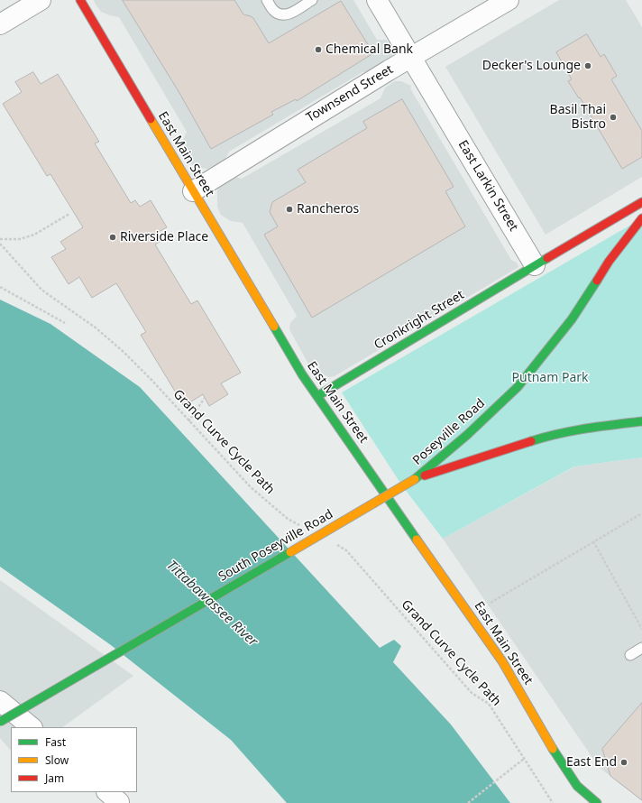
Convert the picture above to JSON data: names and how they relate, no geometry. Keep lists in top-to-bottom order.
{
  "streets": {
    "street": [
      "Townsend Street",
      "East Main Street",
      "East Larkin Street",
      "Cronkright Street",
      "Poseyville Road",
      "South Poseyville Road"
    ],
    "path": ["Grand Curve Cycle Path"]
  },
  "crossings": [
    ["Townsend Street", "East Main Street"],
    ["Townsend Street", "East Larkin Street"],
    ["East Main Street", "Cronkright Street"],
    ["East Larkin Street", "Cronkright Street"],
    ["Poseyville Road", "South Poseyville Road"]
  ],
  "water": ["Tittabawassee River"],
  "parks": ["Putnam Park"],
  "places": [
    "Chemical Bank",
    "Decker's Lounge",
    "Basil Thai Bistro",
    "Rancheros",
    "Riverside Place",
    "East End"
  ],
  "legend": ["Fast", "Slow", "Jam"]
}
